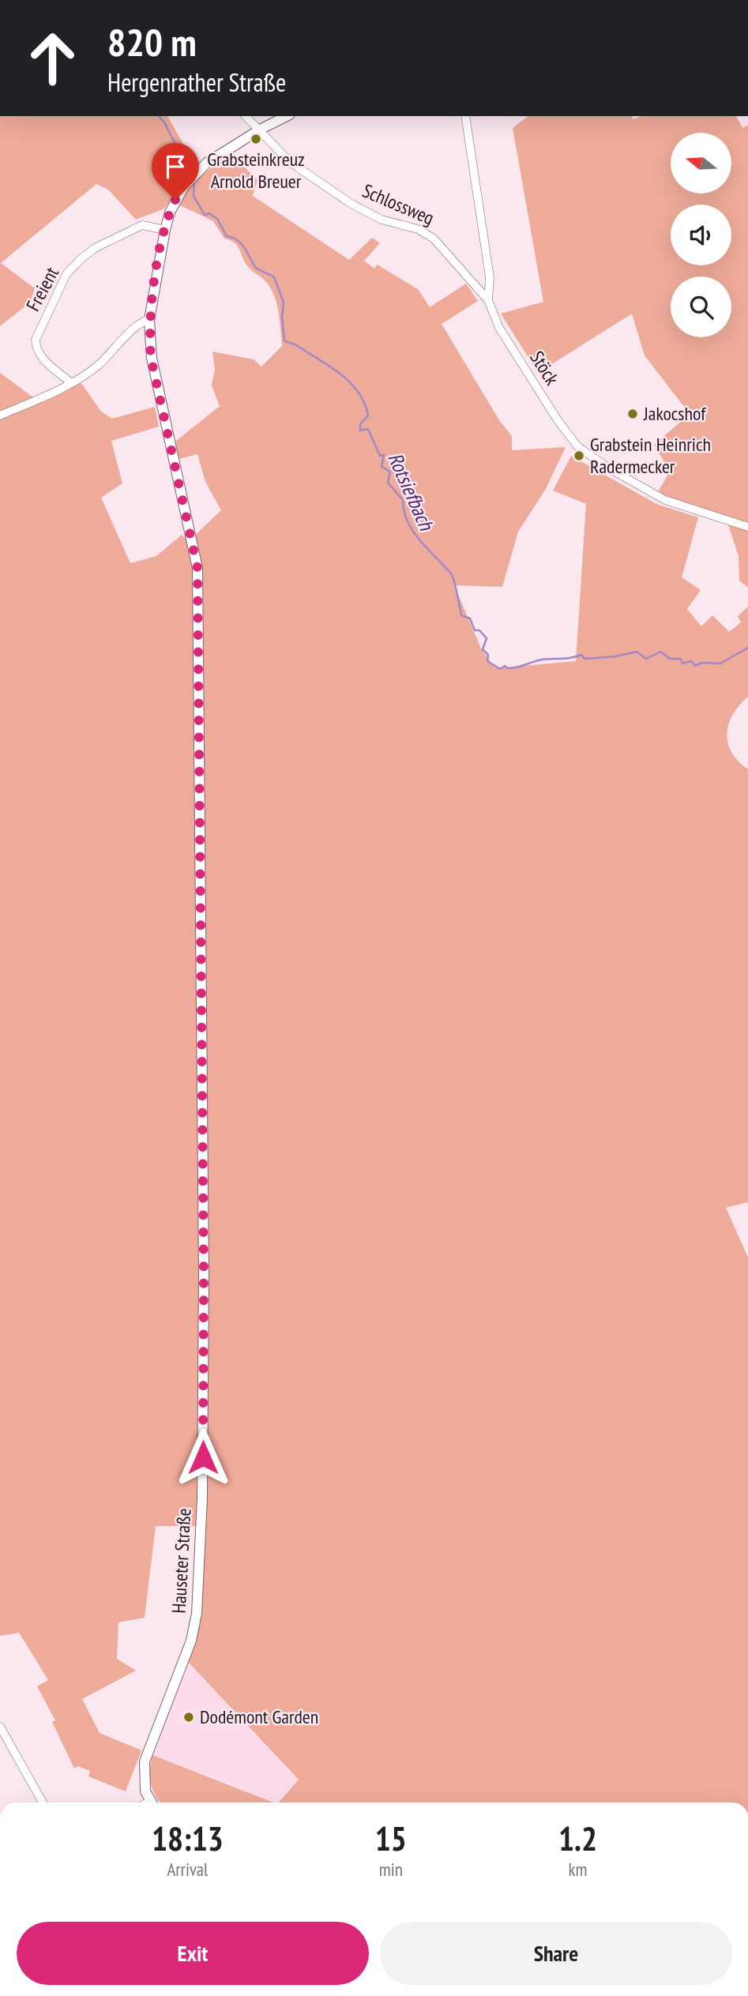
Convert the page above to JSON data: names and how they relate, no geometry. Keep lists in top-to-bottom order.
{
  "streets": {
    "street": [
      "Schlossweg",
      "Freient",
      "Stöck",
      "Hauseter Straße"
    ]
  },
  "crossings": [
    ["Schlossweg", "Stöck"],
    ["Schlossweg", "Hauseter Straße"],
    ["Freient", "Hauseter Straße"]
  ],
  "water": ["Rotsiefbach"],
  "places": [
    "Grabsteinkreuz Arnold Breuer",
    "Jakocshof",
    "Grabstein Heinrich Radermecker",
    "Dodémont Garden"
  ],
  "north": "left",
  "page": {
    "turn": ["820 m", "Hergenrather Straße"],
    "eta": [
      "18:13",
      "Arrival",
      "15",
      "min",
      "1.2",
      "km"
    ],
    "buttons": ["Exit", "Share"]
  }
}
